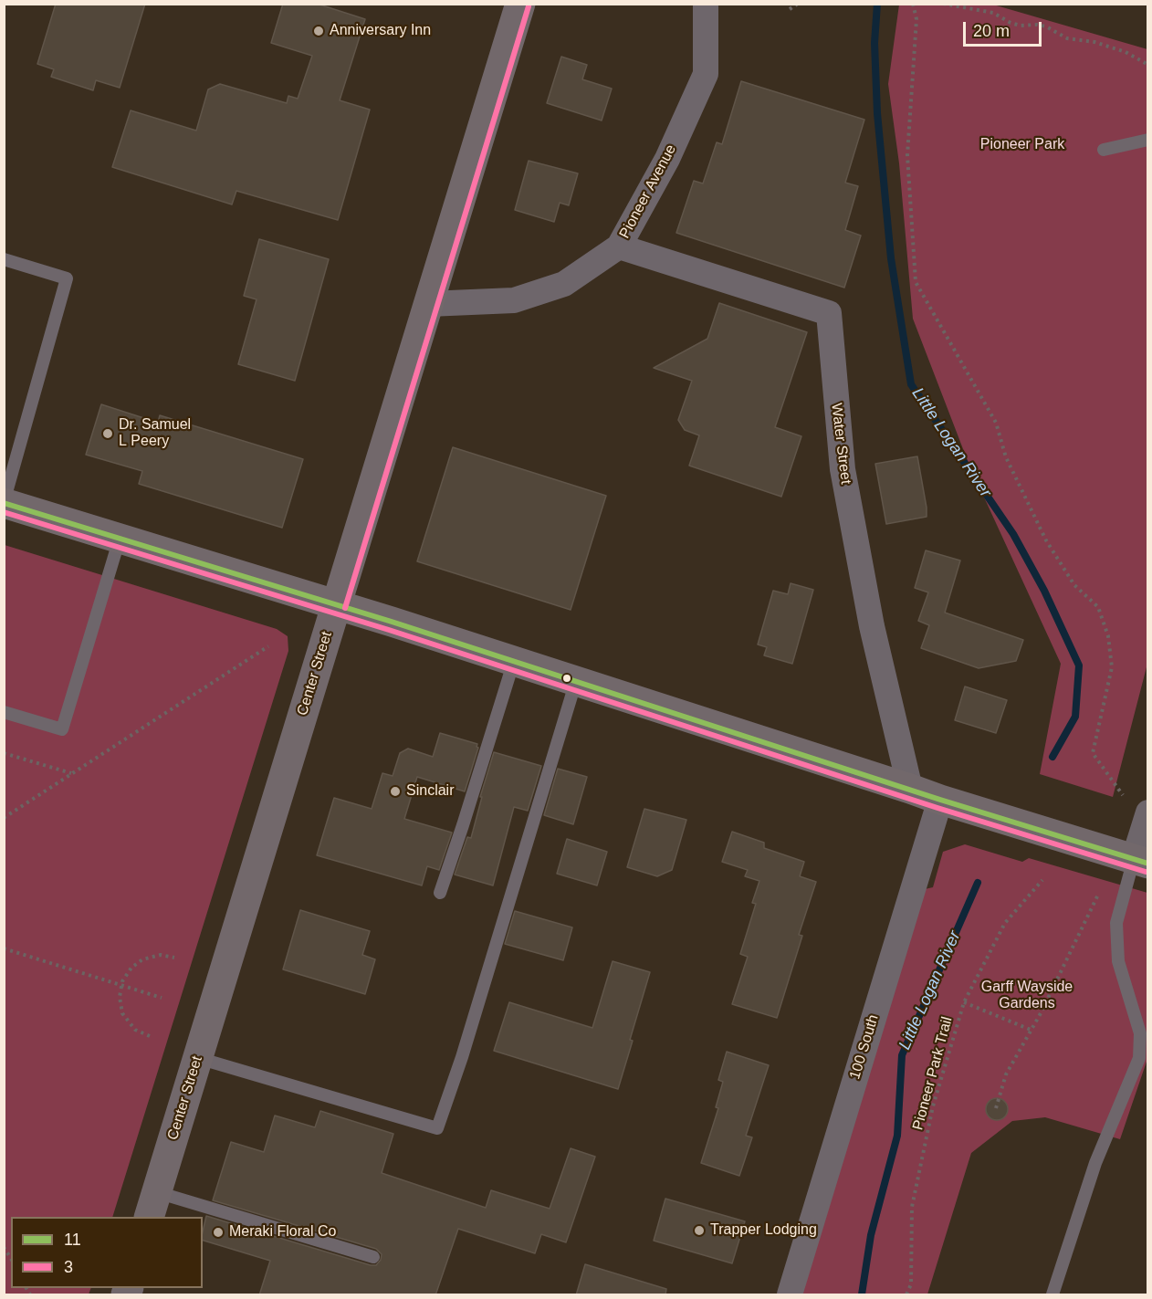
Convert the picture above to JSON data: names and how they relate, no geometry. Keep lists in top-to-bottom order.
{
  "streets": {
    "main road": ["Center Street"],
    "street": ["Pioneer Avenue", "Water Street", "100 South"],
    "path": ["Pioneer Park Trail"]
  },
  "crossings": [
    ["Pioneer Avenue", "Water Street"],
    ["Pioneer Avenue", "Center Street"]
  ],
  "water": ["Little Logan River"],
  "parks": ["Pioneer Park", "Garff Wayside Gardens"],
  "places": [
    "Anniversary Inn",
    "Dr. Samuel L Peery",
    "Sinclair",
    "Trapper Lodging",
    "Meraki Floral Co"
  ],
  "lines": ["transit line 3", "transit line 11"],
  "legend": ["11", "3"],
  "scale_bar": "20 m"
}
